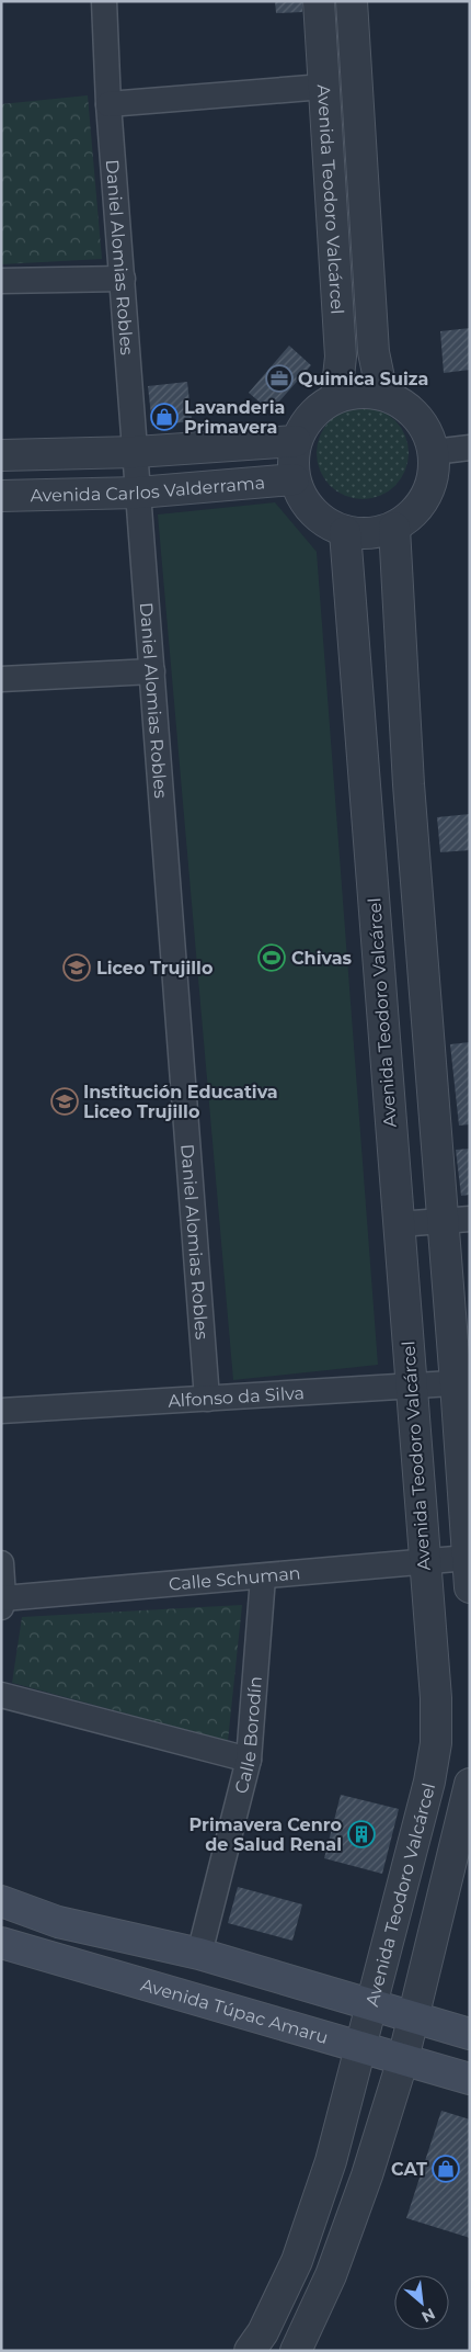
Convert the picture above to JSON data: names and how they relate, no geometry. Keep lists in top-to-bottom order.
{
  "streets": {
    "main road": ["Avenida Túpac Amaru"],
    "street": [
      "Avenida Teodoro Valcárcel",
      "Daniel Alomias Robles",
      "Avenida Carlos Valderrama",
      "Alfonso da Silva",
      "Calle Schuman",
      "Calle Borodín"
    ]
  },
  "crossings": [
    ["Avenida Teodoro Valcárcel", "Avenida Carlos Valderrama"],
    ["Avenida Teodoro Valcárcel", "Alfonso da Silva"],
    ["Avenida Teodoro Valcárcel", "Calle Schuman"],
    ["Avenida Teodoro Valcárcel", "Avenida Túpac Amaru"],
    ["Daniel Alomias Robles", "Avenida Carlos Valderrama"],
    ["Daniel Alomias Robles", "Alfonso da Silva"],
    ["Calle Schuman", "Calle Borodín"]
  ],
  "places": {
    "office": ["Quimica Suiza"],
    "shop": ["Lavanderia Primavera", "CAT"],
    "sports": ["Chivas"],
    "school or university": ["Liceo Trujillo", "Institución Educativa Liceo Trujillo"],
    "building": ["Primavera Cenro de Salud Renal"]
  },
  "north": "bottom right"
}
